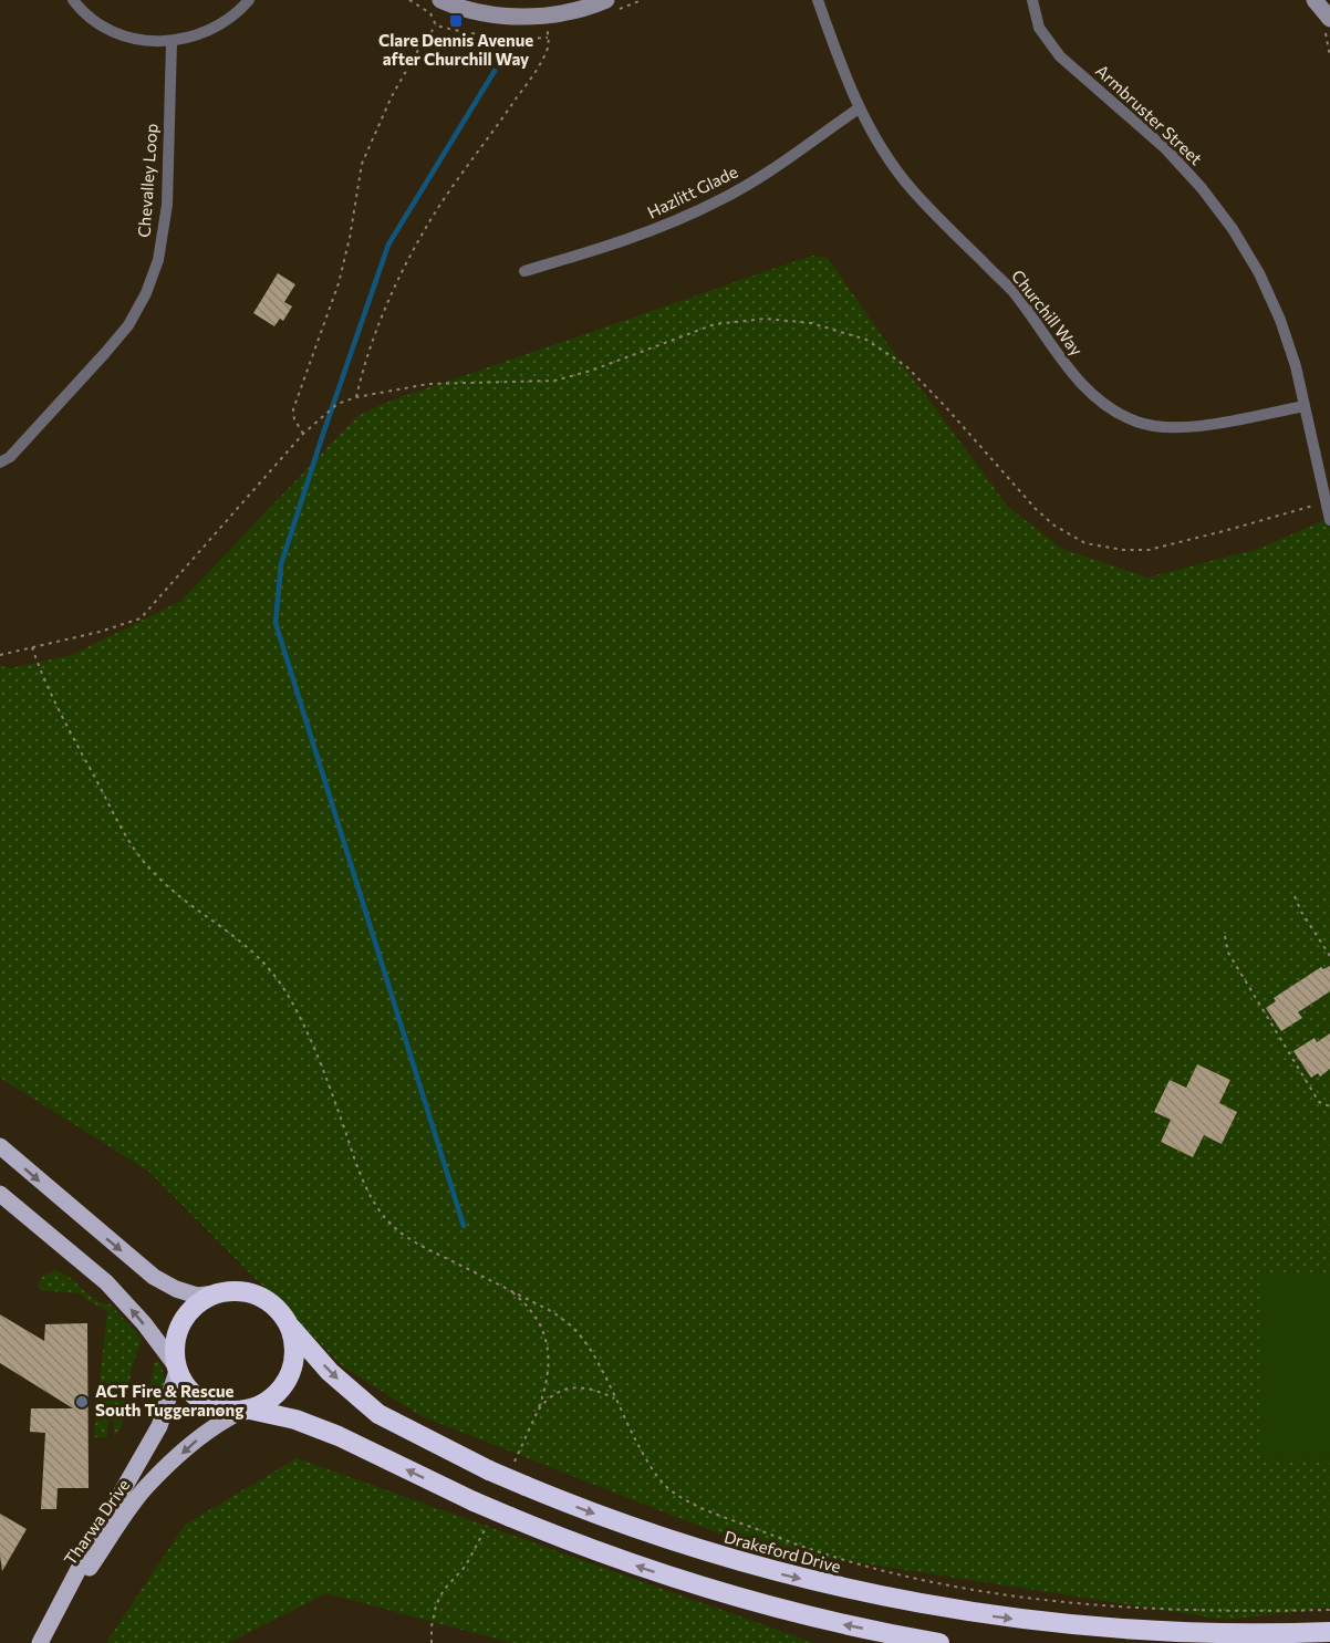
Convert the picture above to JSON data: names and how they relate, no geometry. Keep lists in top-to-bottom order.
{
  "streets": {
    "highway": ["Drakeford Drive"],
    "main road": ["Tharwa Drive"],
    "street": [
      "Armbruster Street",
      "Chevalley Loop",
      "Hazlitt Glade",
      "Churchill Way"
    ]
  },
  "crossings": [
    ["Armbruster Street", "Churchill Way"],
    ["Hazlitt Glade", "Churchill Way"],
    ["Tharwa Drive", "Drakeford Drive"]
  ],
  "places": {
    "transit": ["Clare Dennis Avenue after Churchill Way"],
    "other": ["ACT Fire & Rescue South Tuggeranong"]
  }
}
